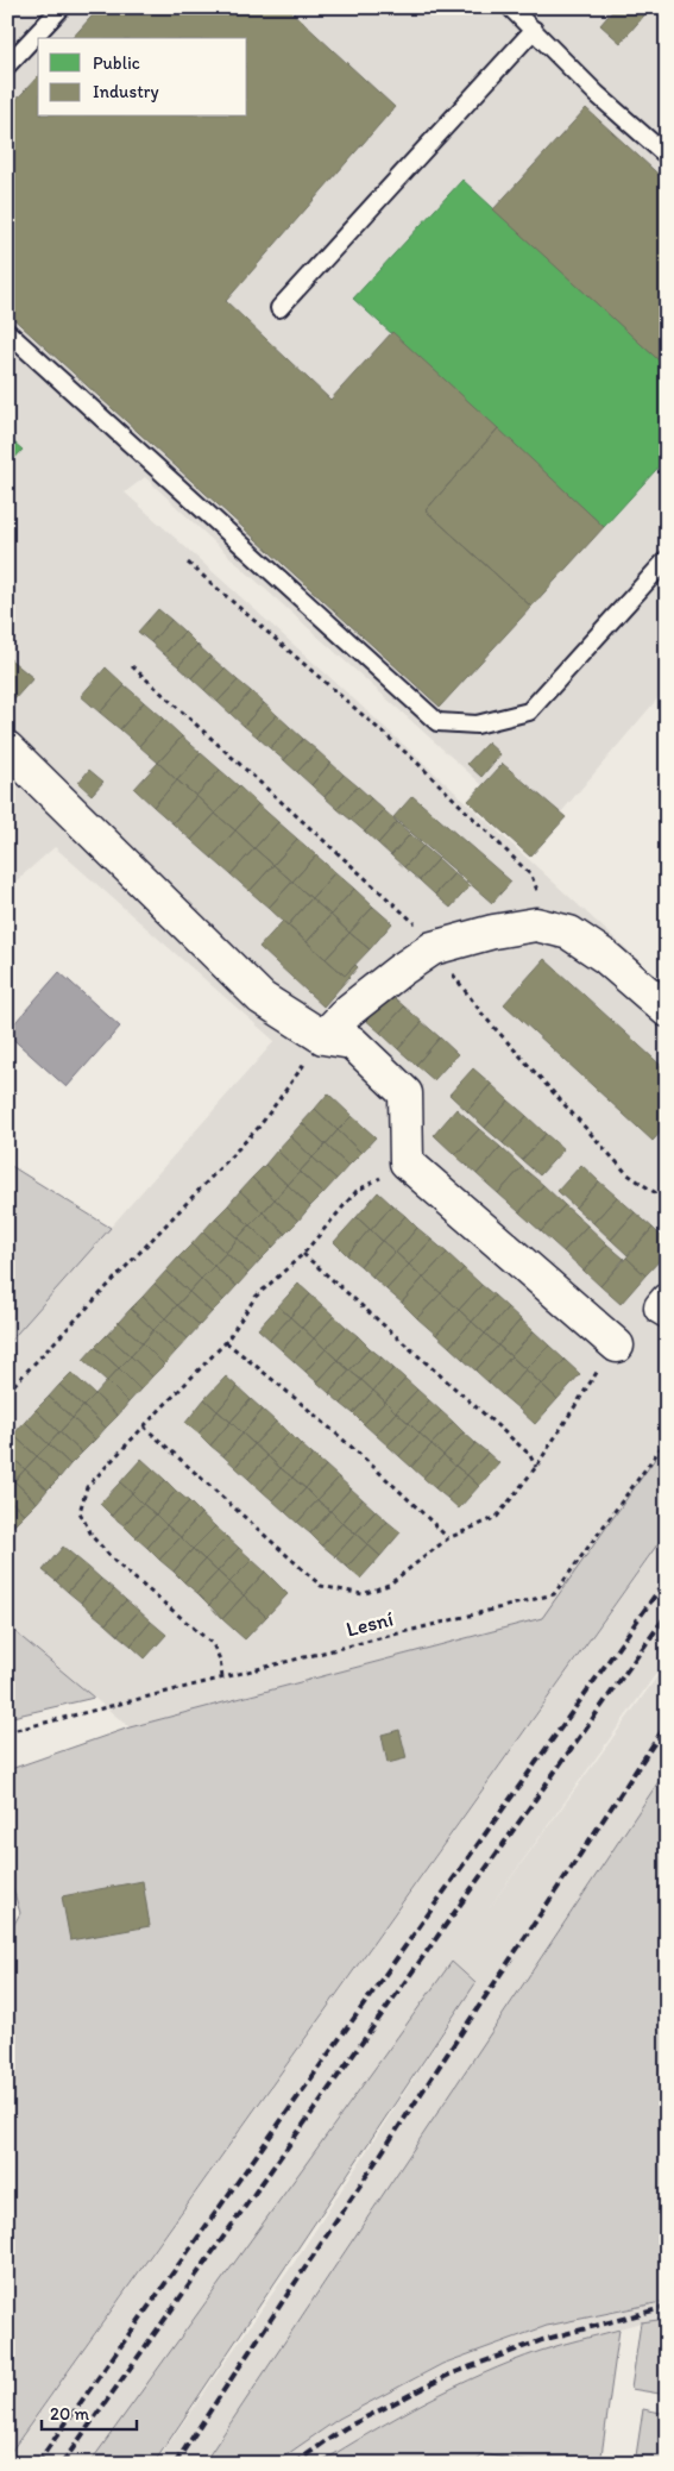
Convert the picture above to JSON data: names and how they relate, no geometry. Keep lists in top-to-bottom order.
{
  "streets": {
    "path": ["Lesní"]
  },
  "legend": ["Public", "Industry"],
  "scale_bar": "20 m"
}
